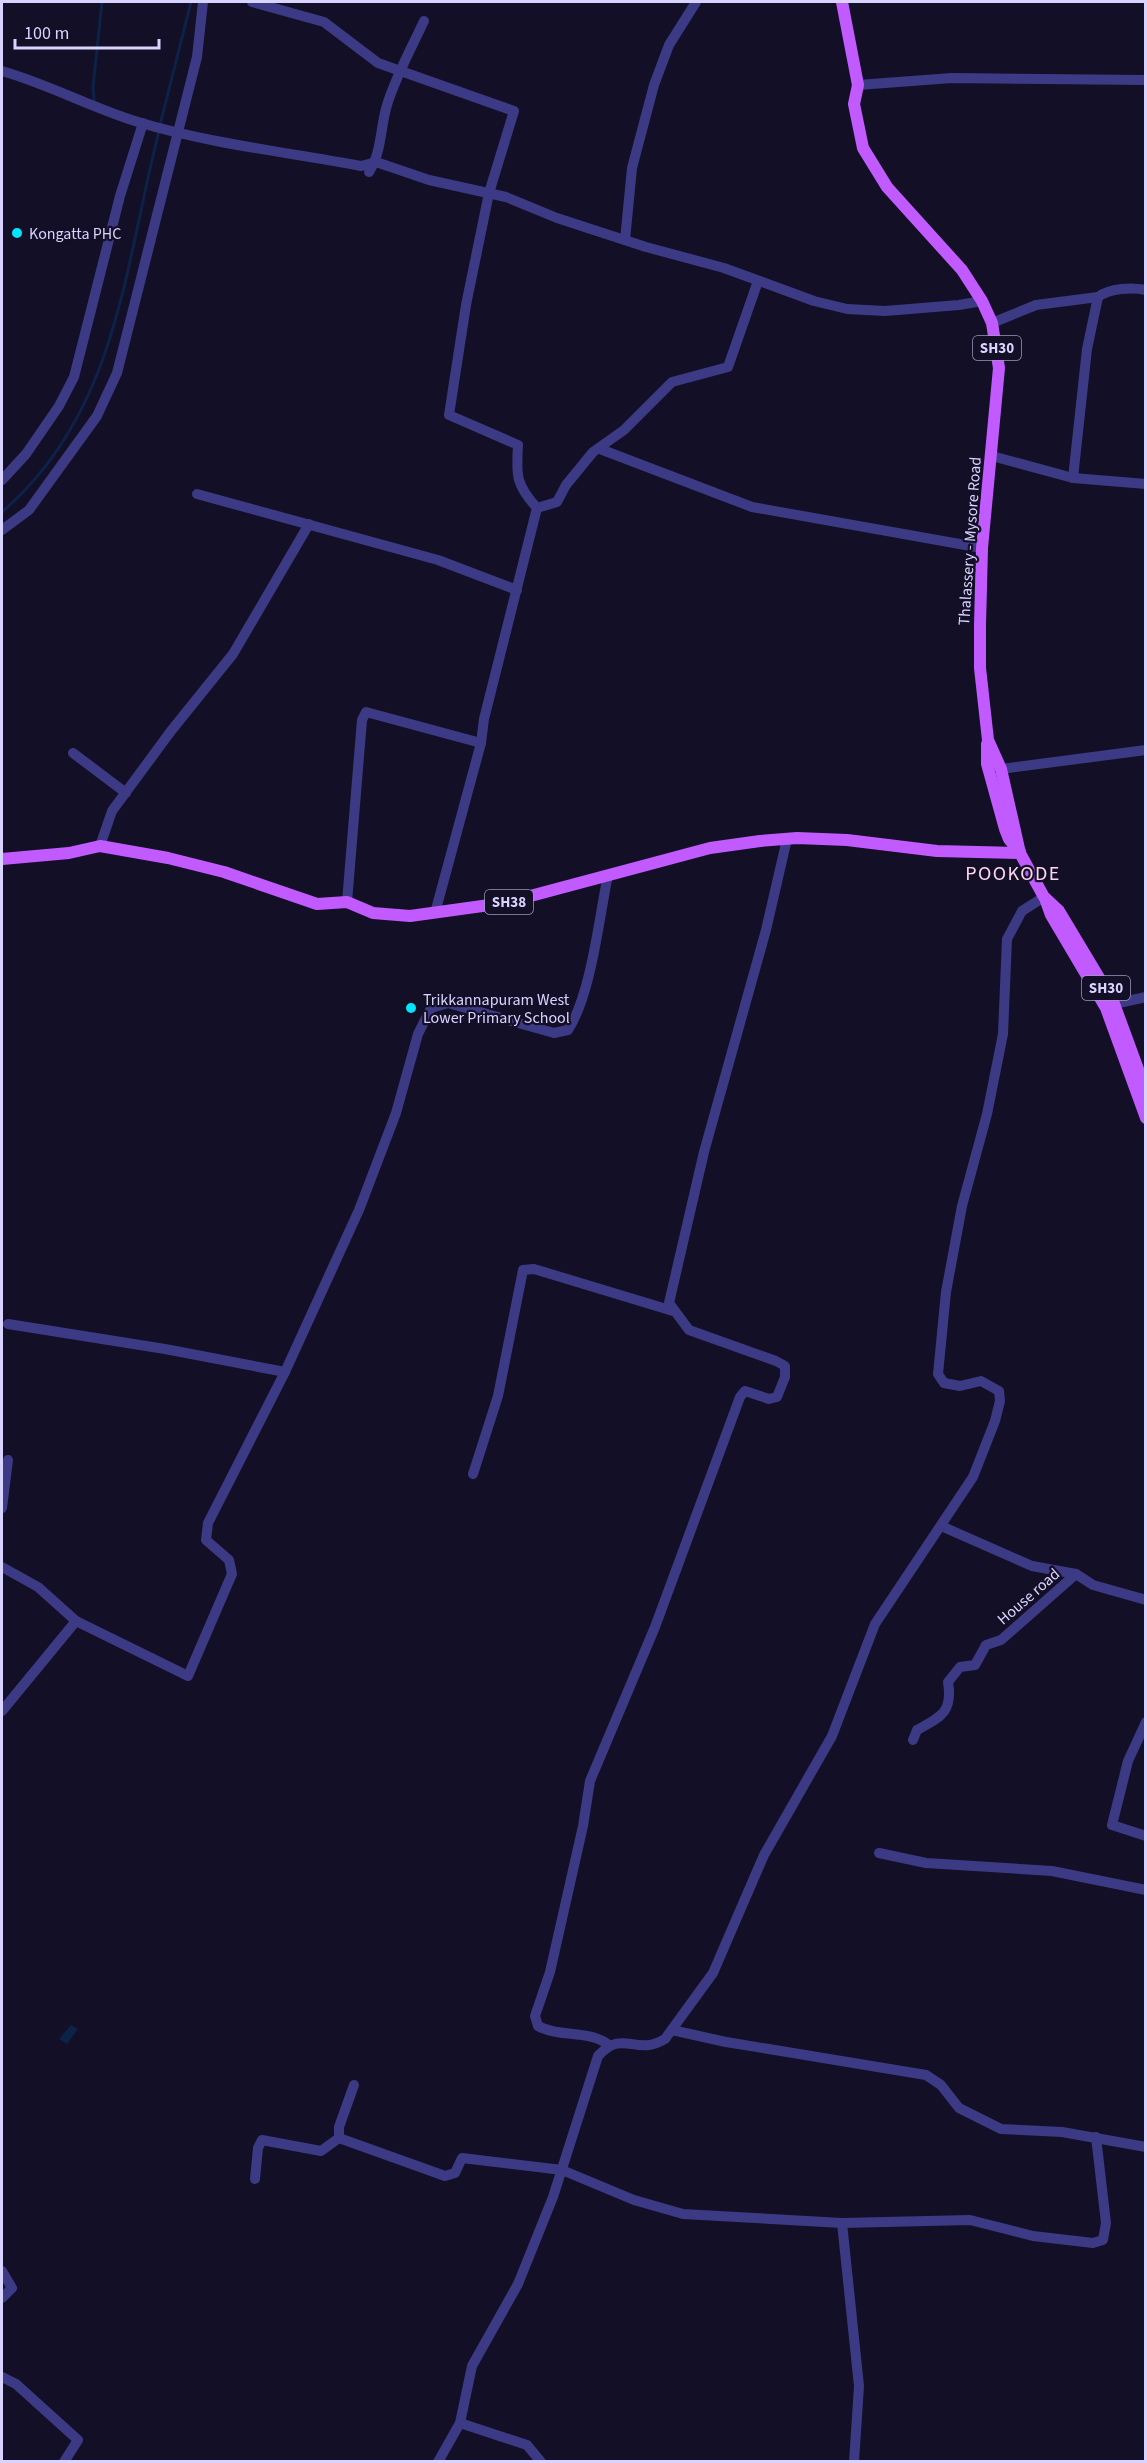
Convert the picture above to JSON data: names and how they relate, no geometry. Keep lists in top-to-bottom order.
{
  "streets": {
    "main road": ["SH30", "Thalassery - Mysore Road", "SH38"],
    "street": ["House road"]
  },
  "crossings": [
    ["Thalassery - Mysore Road", "SH38"]
  ],
  "districts": ["POOKODE"],
  "places": ["Kongatta PHC", "Trikkannapuram West Lower Primary School"],
  "scale_bar": "100 m"
}
